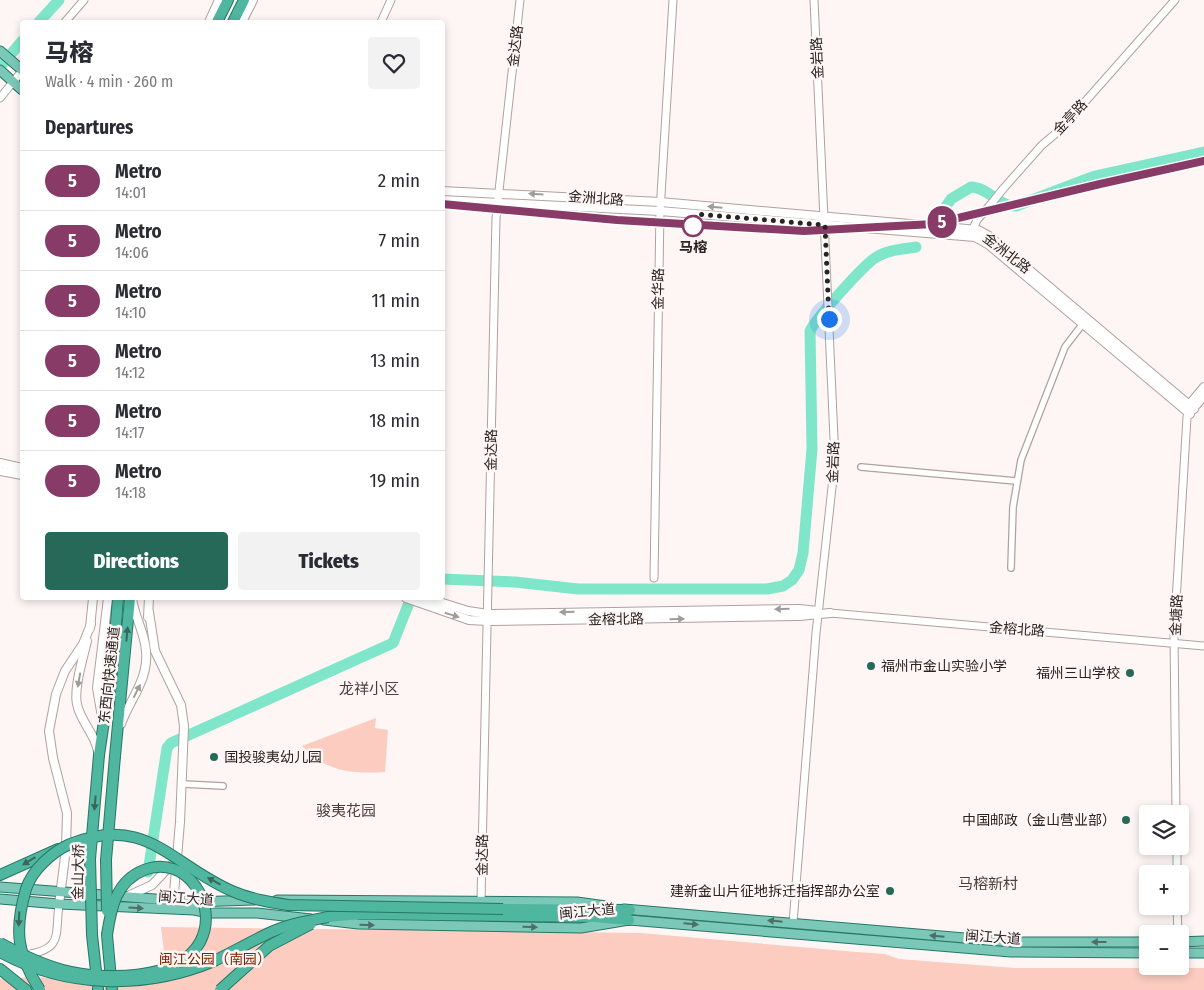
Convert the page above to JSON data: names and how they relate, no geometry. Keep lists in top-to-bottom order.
{
  "streets": {
    "highway": ["东西向快速通道", "金山大桥"],
    "main road": ["金洲北路", "金榕北路", "闽江大道"],
    "street": [
      "金达路",
      "金岩路",
      "金亭路",
      "金华路",
      "金塘路"
    ]
  },
  "crossings": [
    ["金达路", "金洲北路"],
    ["金达路", "金榕北路"],
    ["金达路", "闽江大道"],
    ["金岩路", "金洲北路"],
    ["金岩路", "金榕北路"],
    ["金岩路", "闽江大道"],
    ["金亭路", "金洲北路"],
    ["金洲北路", "金华路"],
    ["金洲北路", "金塘路"],
    ["金塘路", "金榕北路"],
    ["东西向快速通道", "金山大桥"]
  ],
  "districts": ["龙祥小区", "骏夷花园", "马榕新村"],
  "parks": ["闽江公园（南园）"],
  "places": [
    "马榕",
    "福州市金山实验小学",
    "福州三山学校",
    "国投骏夷幼儿园",
    "中国邮政（金山营业部）",
    "建新金山片征地拆迁指挥部办公室"
  ],
  "lines": ["metro line 5"],
  "page": {
    "on_map": "5",
    "heading": [
      ["马榕", "Walk · 4 min · 260 m"],
      "Departures"
    ],
    "list": [
      {
        "mark": "5",
        "name": "Metro",
        "note": "14:01",
        "value": "2 min"
      },
      {
        "mark": "5",
        "name": "Metro",
        "note": "14:06",
        "value": "7 min"
      },
      {
        "mark": "5",
        "name": "Metro",
        "note": "14:10",
        "value": "11 min"
      },
      {
        "mark": "5",
        "name": "Metro",
        "note": "14:12",
        "value": "13 min"
      },
      {
        "mark": "5",
        "name": "Metro",
        "note": "14:17",
        "value": "18 min"
      },
      {
        "mark": "5",
        "name": "Metro",
        "note": "14:18",
        "value": "19 min"
      }
    ],
    "buttons": ["Directions", "Tickets"],
    "map_buttons": ["+", "−"]
  }
}
